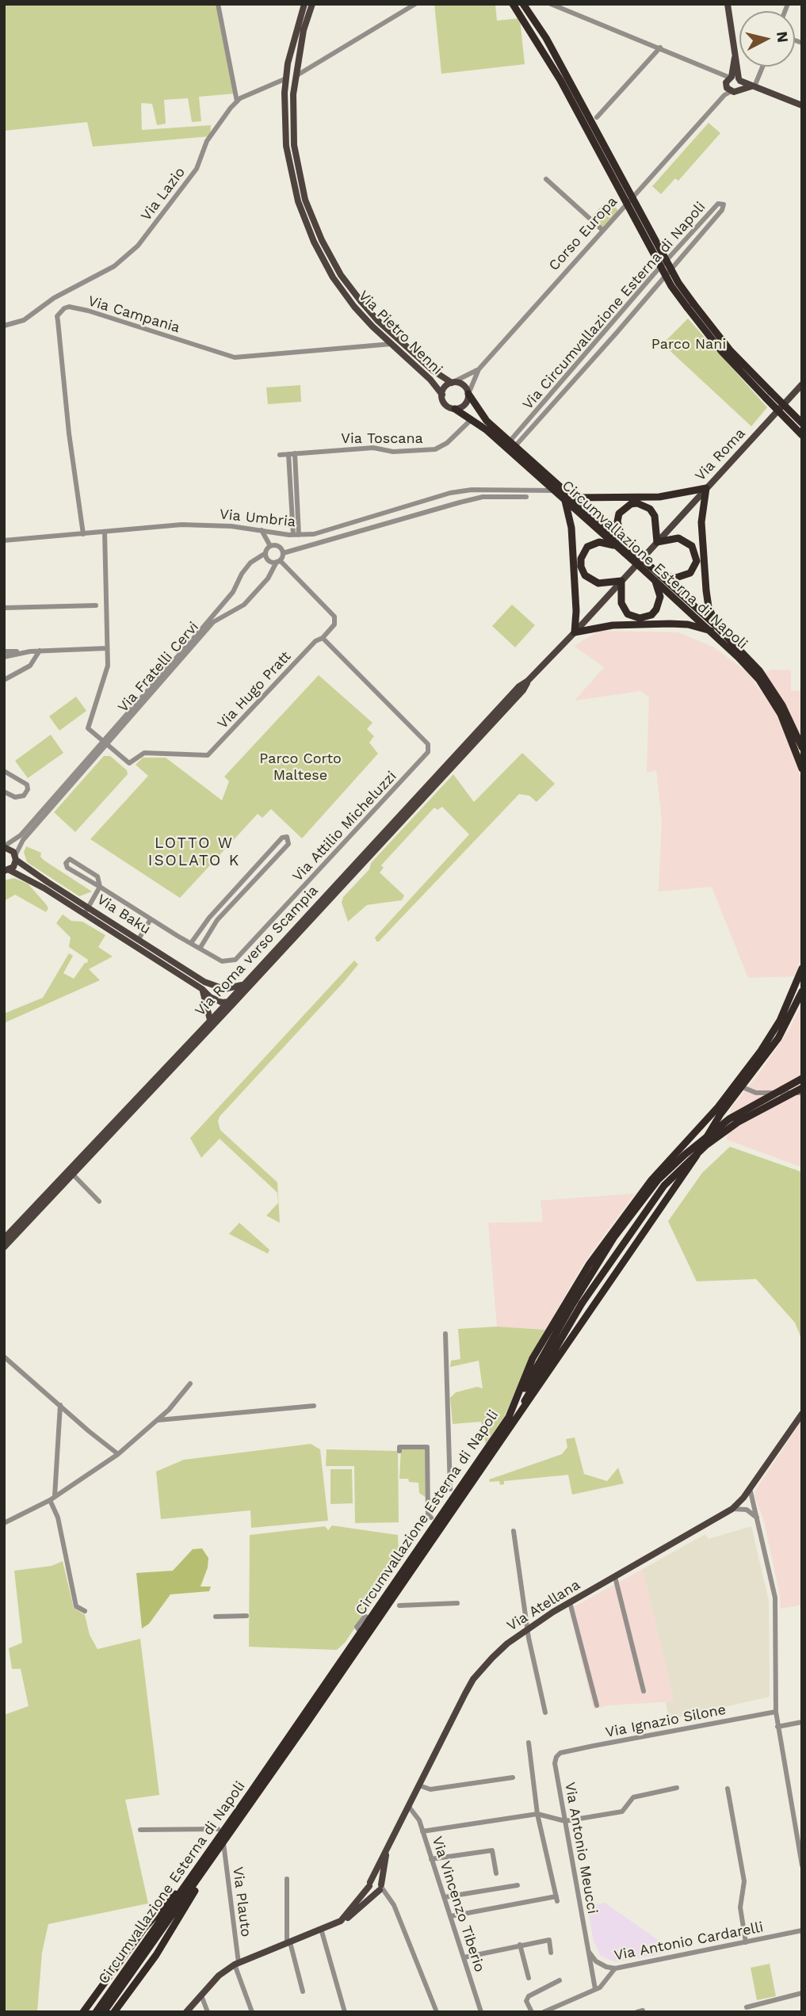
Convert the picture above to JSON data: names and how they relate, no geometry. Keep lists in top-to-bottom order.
{
  "streets": {
    "highway": ["Circumvallazione Esterna di Napoli"],
    "main road": [
      "Via Pietro Nenni",
      "Via Roma",
      "Via Baku",
      "Via Roma verso Scampia",
      "Via Atellana"
    ],
    "street": [
      "Via Lazio",
      "Corso Europa",
      "Via Circumvallazione Esterna di Napoli",
      "Via Campania",
      "Via Toscana",
      "Via Umbria",
      "Via Fratelli Cervi",
      "Via Hugo Pratt",
      "Via Attilio Micheluzzi",
      "Via Ignazio Silone",
      "Via Antonio Meucci",
      "Via Plauto",
      "Via Vincenzo Tiberio",
      "Via Antonio Cardarelli"
    ]
  },
  "crossings": [
    ["Via Lazio", "Via Pietro Nenni"],
    ["Corso Europa", "Via Pietro Nenni"],
    ["Corso Europa", "Circumvallazione Esterna di Napoli"],
    ["Via Circumvallazione Esterna di Napoli", "Circumvallazione Esterna di Napoli"],
    ["Via Campania", "Via Pietro Nenni"],
    ["Via Campania", "Via Umbria"],
    ["Via Pietro Nenni", "Circumvallazione Esterna di Napoli"],
    ["Via Toscana", "Circumvallazione Esterna di Napoli"],
    ["Via Roma", "Via Roma verso Scampia"],
    ["Via Umbria", "Circumvallazione Esterna di Napoli"],
    ["Via Umbria", "Via Fratelli Cervi"],
    ["Circumvallazione Esterna di Napoli", "Via Plauto"],
    ["Via Fratelli Cervi", "Via Hugo Pratt"],
    ["Via Fratelli Cervi", "Via Baku"],
    ["Via Hugo Pratt", "Via Attilio Micheluzzi"],
    ["Via Baku", "Via Roma verso Scampia"],
    ["Via Atellana", "Via Plauto"],
    ["Via Atellana", "Via Vincenzo Tiberio"],
    ["Via Ignazio Silone", "Via Antonio Meucci"],
    ["Via Antonio Meucci", "Via Antonio Cardarelli"]
  ],
  "districts": ["LOTTO W ISOLATO K"],
  "parks": ["Parco Nani", "Parco Corto Maltese"],
  "north": "right"
}
